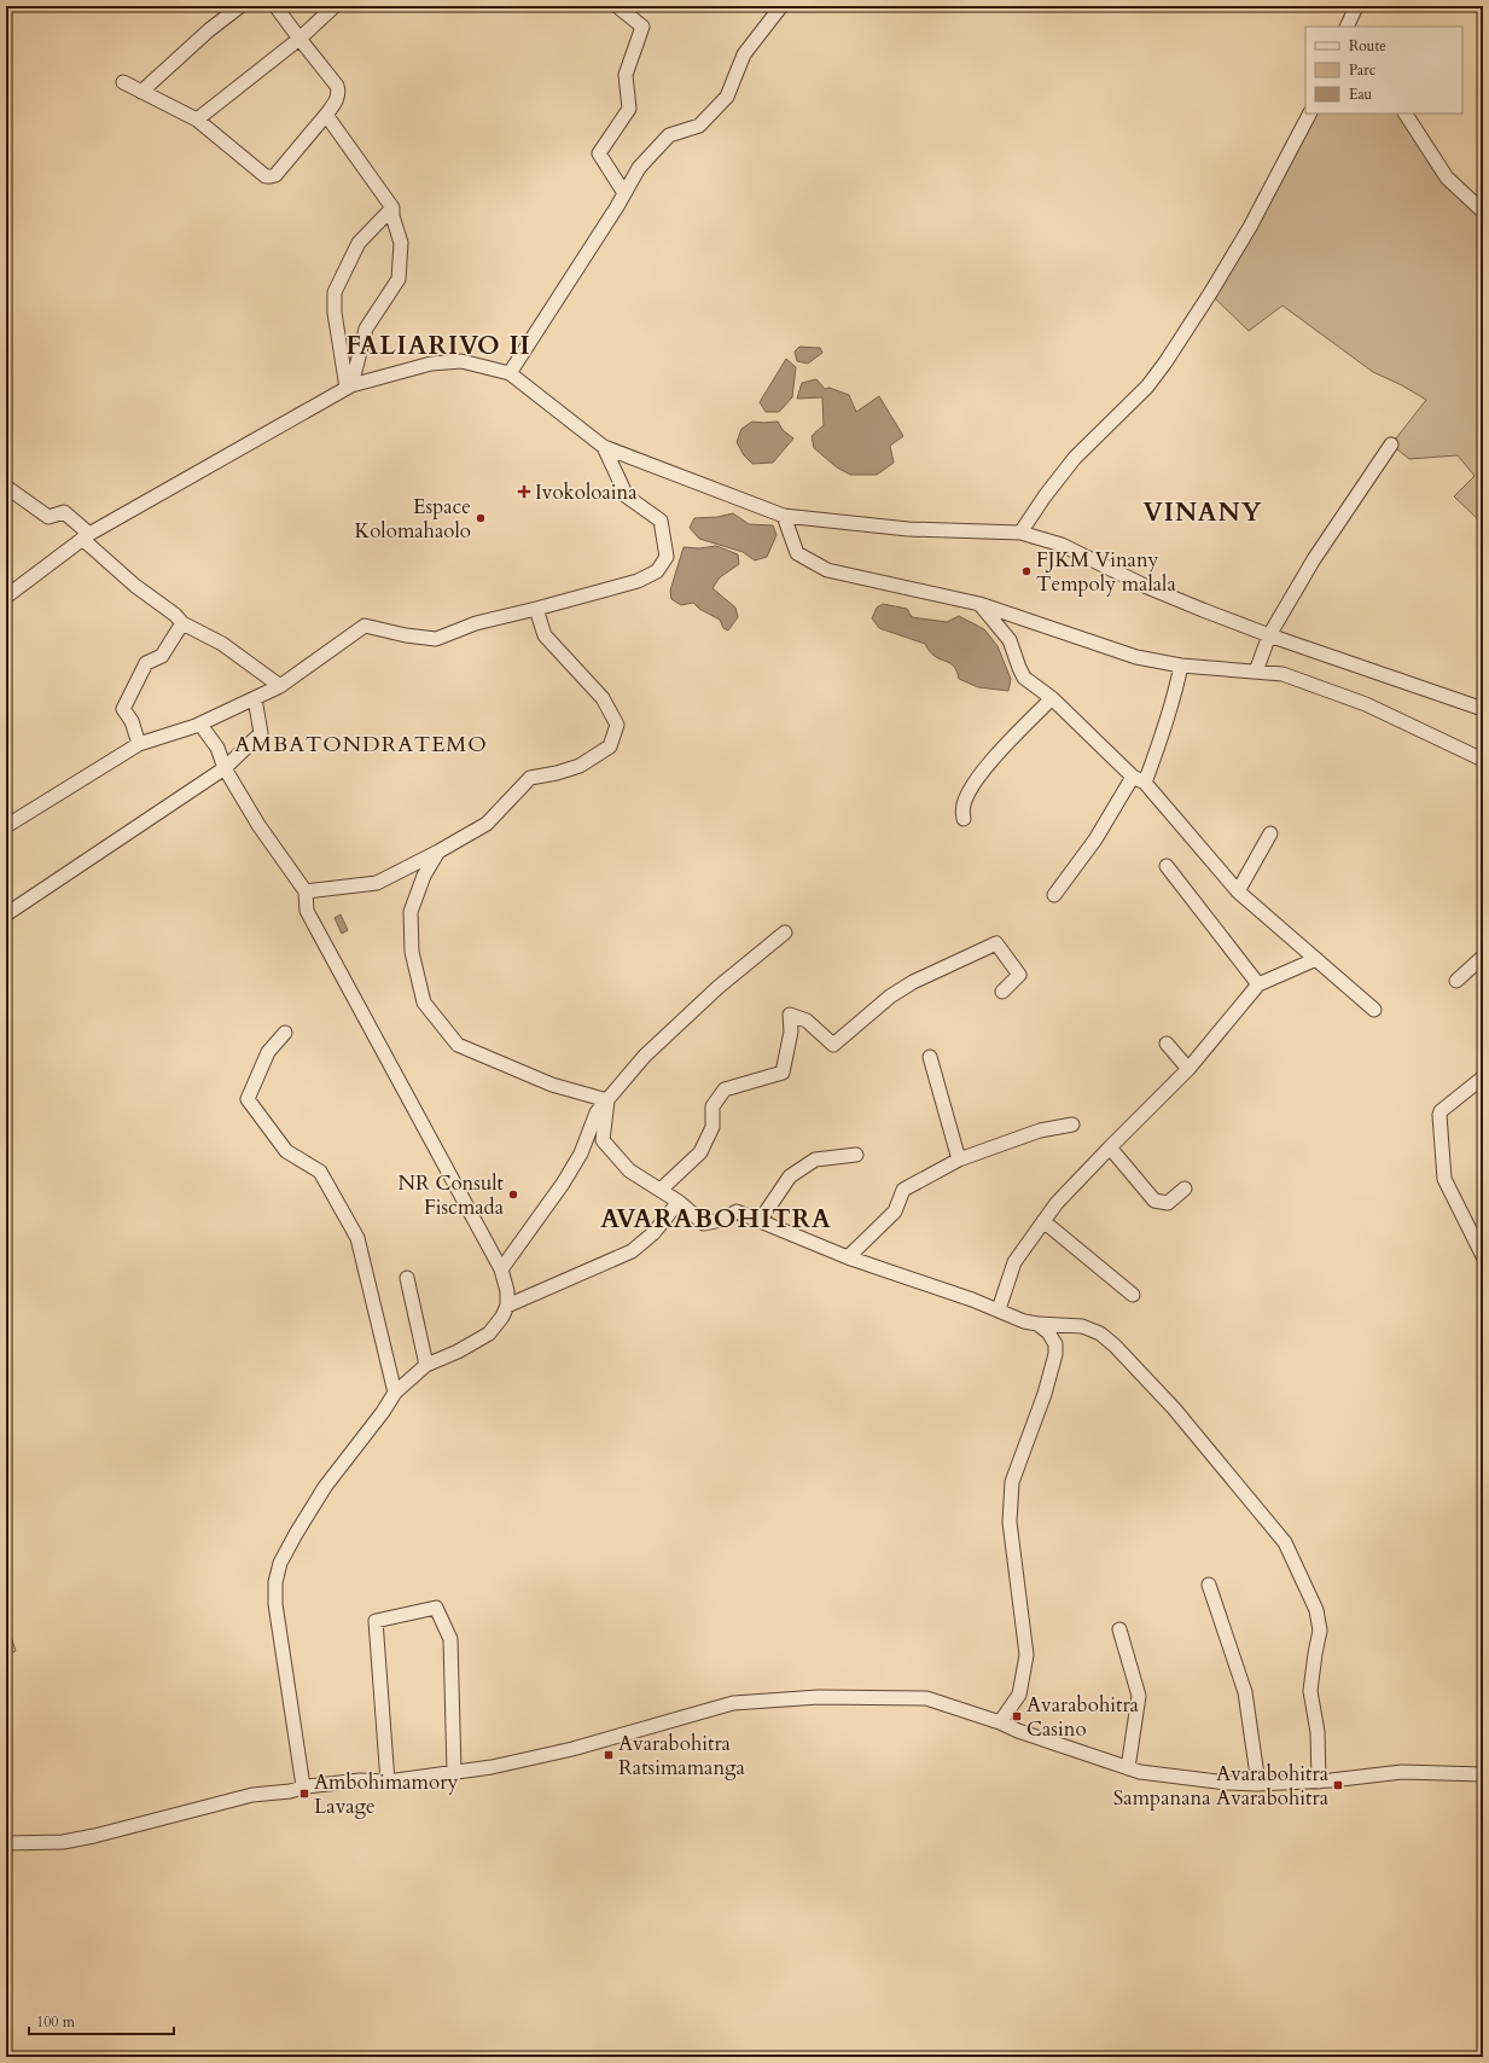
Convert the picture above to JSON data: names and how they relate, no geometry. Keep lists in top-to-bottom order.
{
  "districts": [
    "FALIARIVO II",
    "VINANY",
    "AMBATONDRATEMO",
    "AVARABOHITRA"
  ],
  "places": {
    "health": ["Ivokoloaina"],
    "other": ["Espace Kolomahaolo", "FJKM Vinany Tempoly malala", "NR Consult Fiscmada"],
    "transit": [
      "Avarabohitra Casino",
      "Avarabohitra Ratsimamanga",
      "Avarabohitra Sampanana Avarabohitra",
      "Ambohimamory Lavage"
    ]
  },
  "legend": ["Route", "Parc", "Eau"],
  "scale_bar": "100 m"
}
